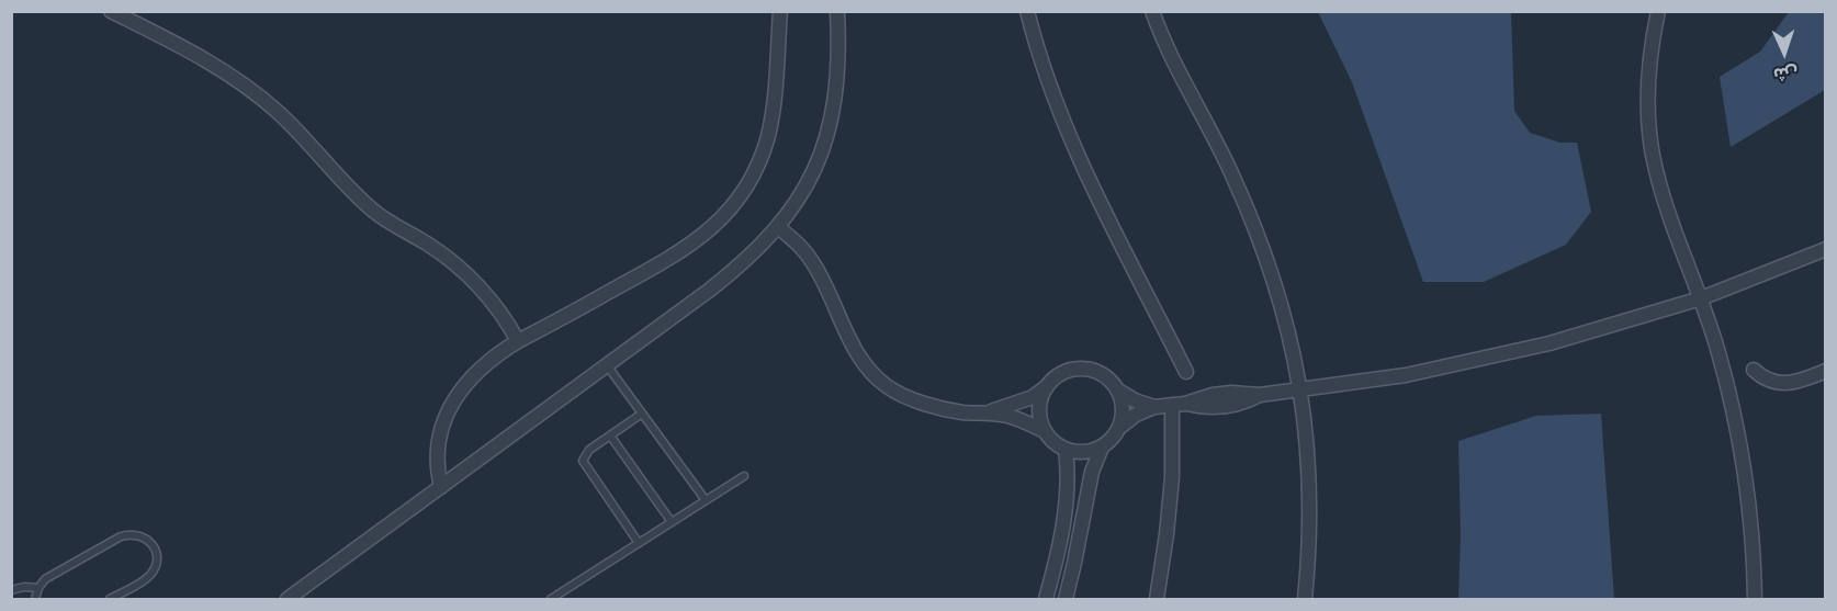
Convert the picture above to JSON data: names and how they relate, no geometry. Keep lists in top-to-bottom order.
{
  "north": "bottom"
}
